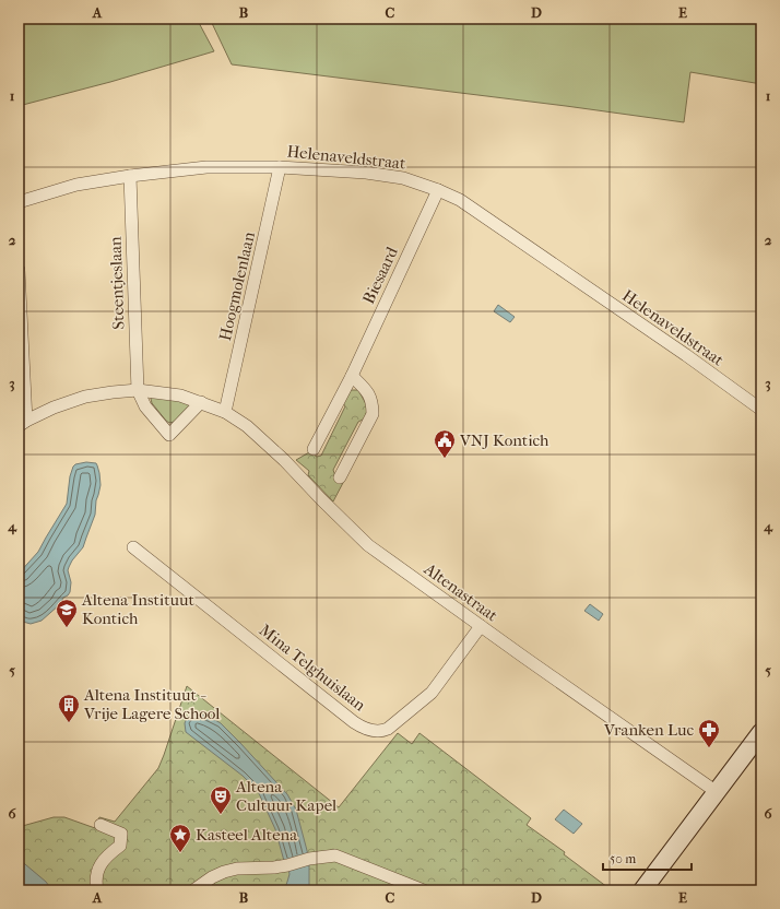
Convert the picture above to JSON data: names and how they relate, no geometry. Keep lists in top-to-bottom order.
{
  "streets": {
    "street": [
      "Helenaveldstraat",
      "Biesaard",
      "Steentjeslaan",
      "Hoogmolenlaan",
      "Altenastraat",
      "Mina Telghuislaan"
    ]
  },
  "crossings": [
    ["Helenaveldstraat", "Biesaard"],
    ["Helenaveldstraat", "Steentjeslaan"],
    ["Helenaveldstraat", "Hoogmolenlaan"],
    ["Steentjeslaan", "Altenastraat"],
    ["Hoogmolenlaan", "Altenastraat"],
    ["Altenastraat", "Mina Telghuislaan"]
  ],
  "places": {
    "public building": ["VNJ Kontich"],
    "school or university": ["Altena Instituut Kontich"],
    "building": ["Altena Instituut - Vrije Lagere School"],
    "pharmacy": ["Vranken Luc"],
    "theatre": ["Altena Cultuur Kapel"],
    "place": ["Kasteel Altena"]
  },
  "scale_bar": "50 m",
  "grid": {
    "columns": [
      "A",
      "B",
      "C",
      "D",
      "E"
    ],
    "rows": [
      "1",
      "2",
      "3",
      "4",
      "5",
      "6"
    ]
  }
}
